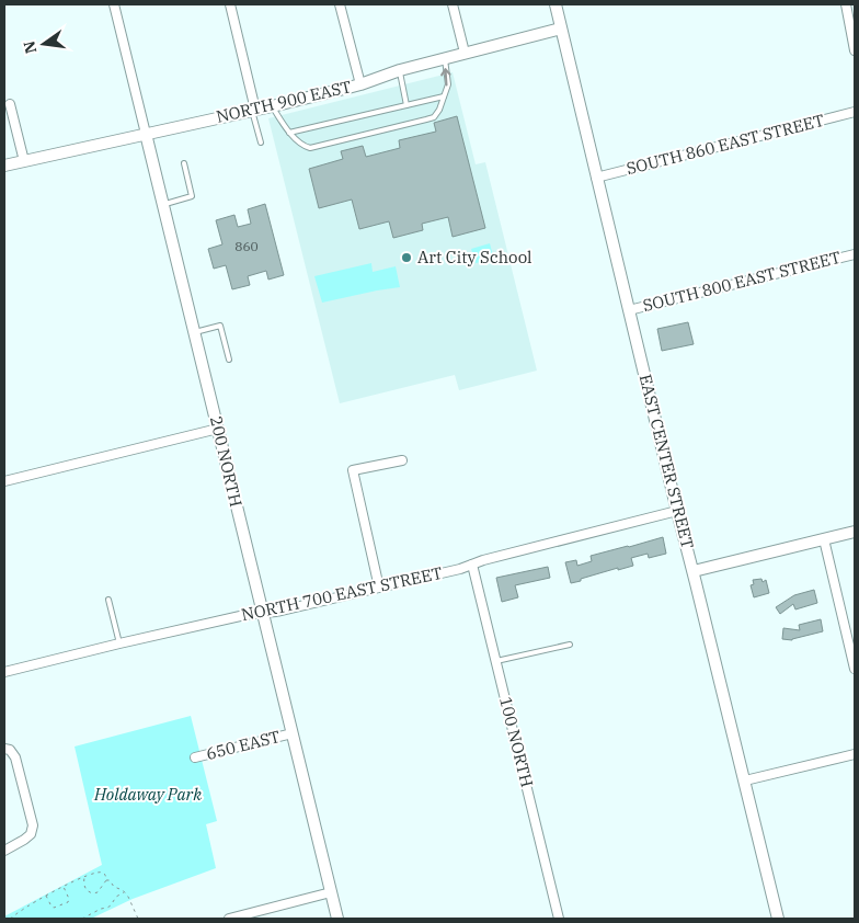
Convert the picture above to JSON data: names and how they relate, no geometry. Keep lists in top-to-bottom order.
{
  "streets": {
    "street": [
      "NORTH 900 EAST",
      "SOUTH 860 EAST STREET",
      "SOUTH 800 EAST STREET",
      "200 NORTH",
      "EAST CENTER STREET",
      "NORTH 700 EAST STREET",
      "100 NORTH",
      "650 EAST"
    ]
  },
  "crossings": [
    ["NORTH 900 EAST", "200 NORTH"],
    ["NORTH 900 EAST", "EAST CENTER STREET"],
    ["SOUTH 860 EAST STREET", "EAST CENTER STREET"],
    ["SOUTH 800 EAST STREET", "EAST CENTER STREET"],
    ["200 NORTH", "NORTH 700 EAST STREET"],
    ["200 NORTH", "650 EAST"],
    ["EAST CENTER STREET", "NORTH 700 EAST STREET"],
    ["NORTH 700 EAST STREET", "100 NORTH"]
  ],
  "parks": ["Holdaway Park"],
  "places": ["Art City School"],
  "house_numbers": ["860"],
  "north": "left"
}
